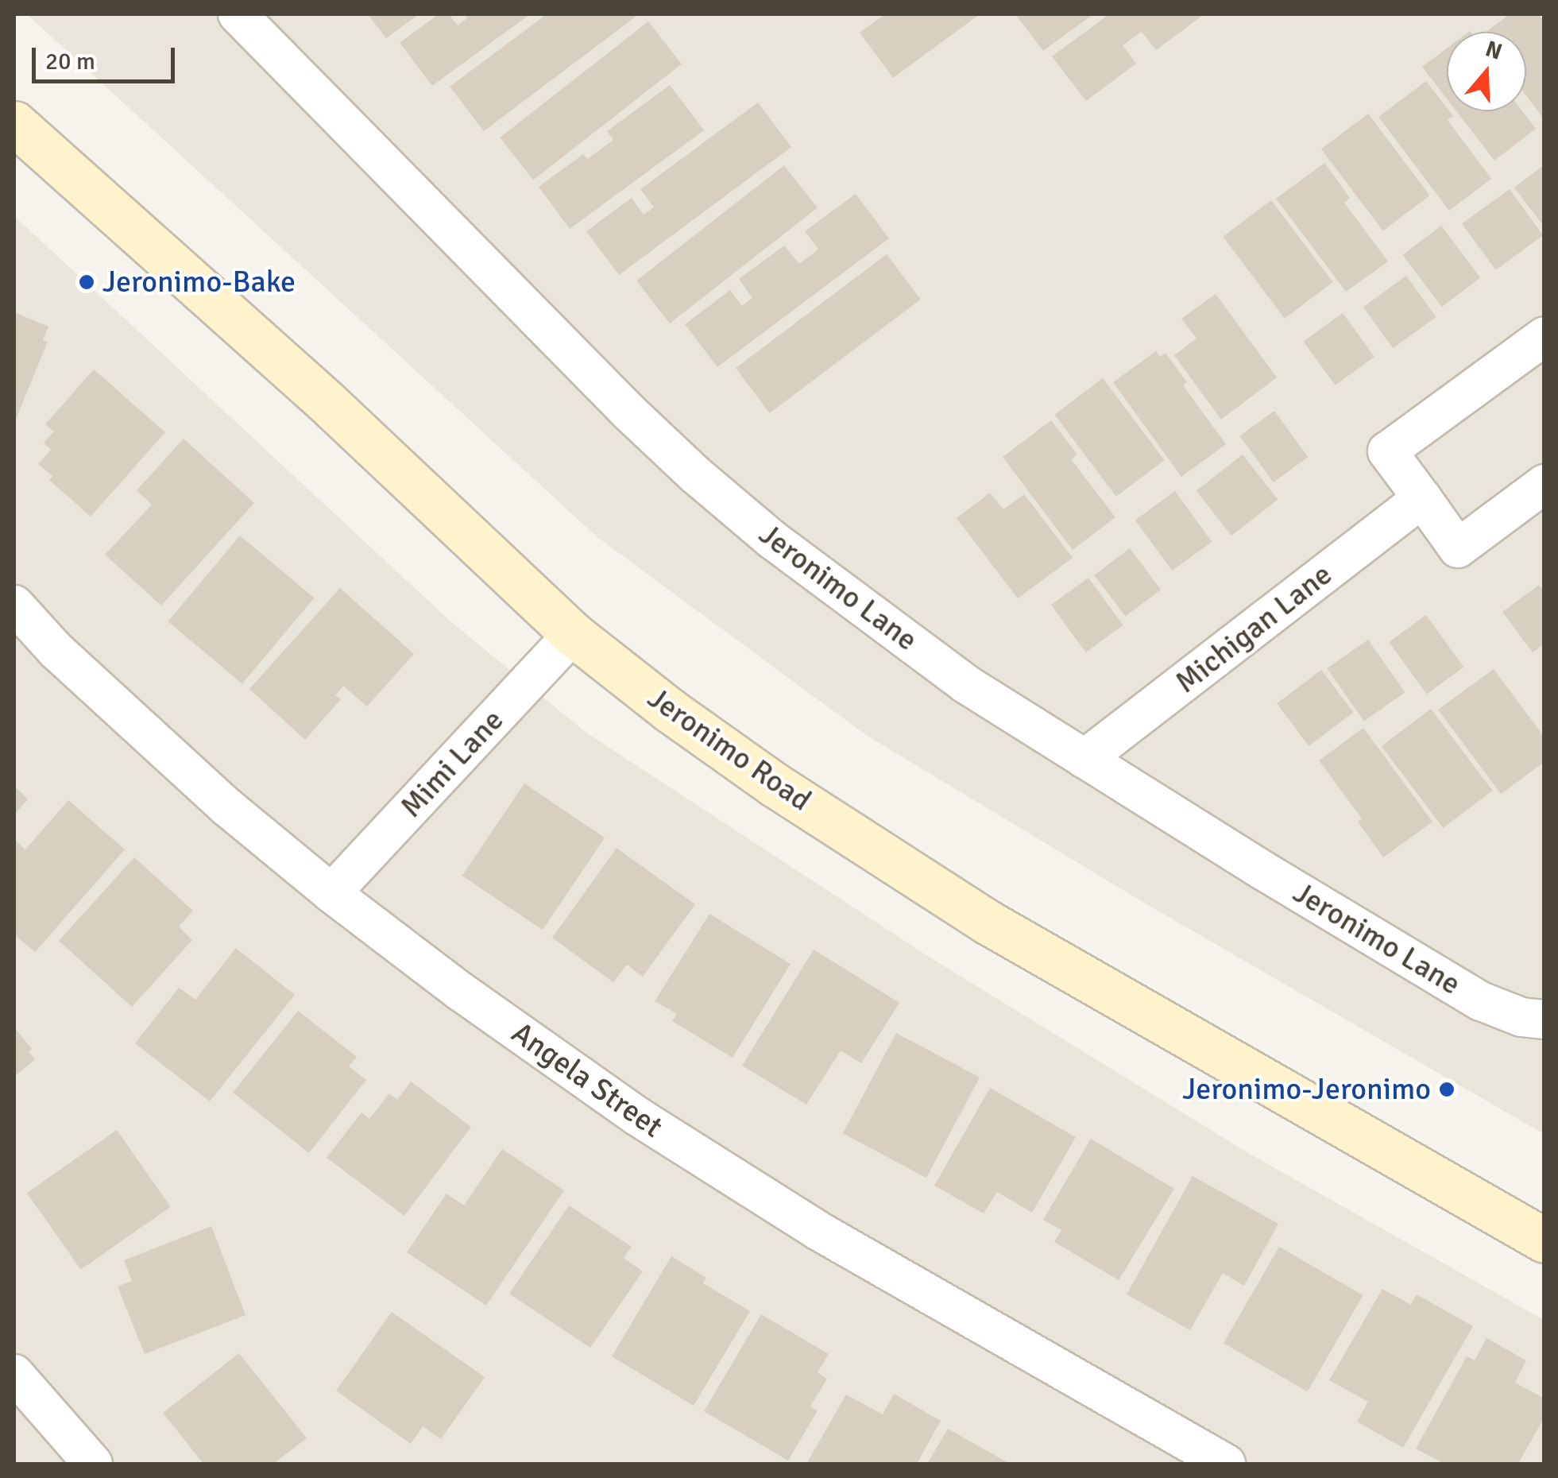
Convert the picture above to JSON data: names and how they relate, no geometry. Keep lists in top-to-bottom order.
{
  "streets": {
    "main road": ["Jeronimo Road"],
    "street": [
      "Jeronimo Lane",
      "Michigan Lane",
      "Mimi Lane",
      "Angela Street"
    ]
  },
  "crossings": [
    ["Jeronimo Lane", "Michigan Lane"],
    ["Jeronimo Road", "Mimi Lane"],
    ["Mimi Lane", "Angela Street"]
  ],
  "places": ["Jeronimo-Bake", "Jeronimo-Jeronimo"],
  "scale_bar": "20 m",
  "north": "top"
}
